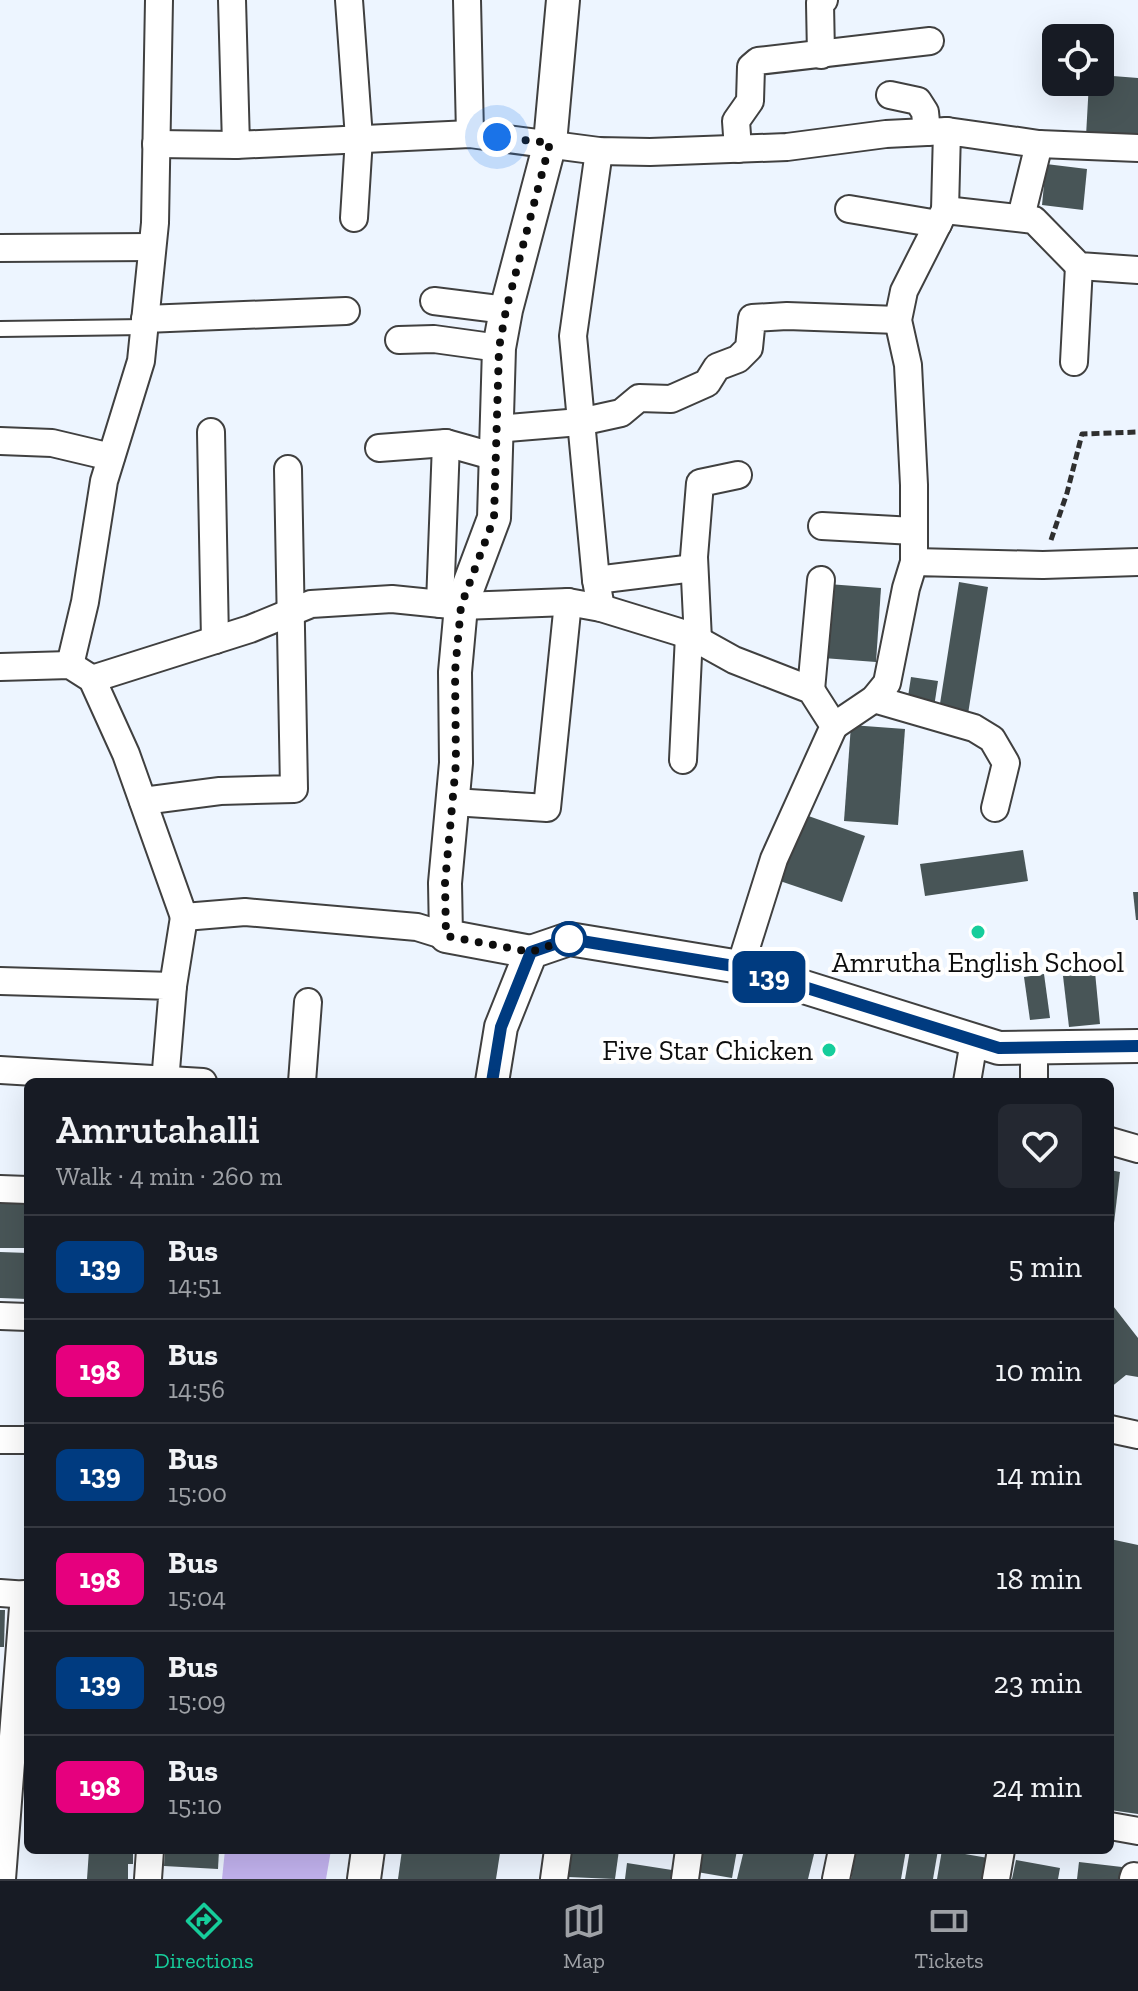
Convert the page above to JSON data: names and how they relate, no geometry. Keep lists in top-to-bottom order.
{
  "places": ["Amrutha English School", "Five Star Chicken"],
  "lines": ["bus line 139"],
  "page": {
    "on_map": "139",
    "heading": ["Amrutahalli", "Walk · 4 min · 260 m"],
    "list": [
      {
        "mark": "139",
        "name": "Bus",
        "note": "14:51",
        "value": "5 min"
      },
      {
        "mark": "198",
        "name": "Bus",
        "note": "14:56",
        "value": "10 min"
      },
      {
        "mark": "139",
        "name": "Bus",
        "note": "15:00",
        "value": "14 min"
      },
      {
        "mark": "198",
        "name": "Bus",
        "note": "15:04",
        "value": "18 min"
      },
      {
        "mark": "139",
        "name": "Bus",
        "note": "15:09",
        "value": "23 min"
      },
      {
        "mark": "198",
        "name": "Bus",
        "note": "15:10",
        "value": "24 min"
      }
    ],
    "tabs": ["Directions", "Map", "Tickets"]
  }
}
